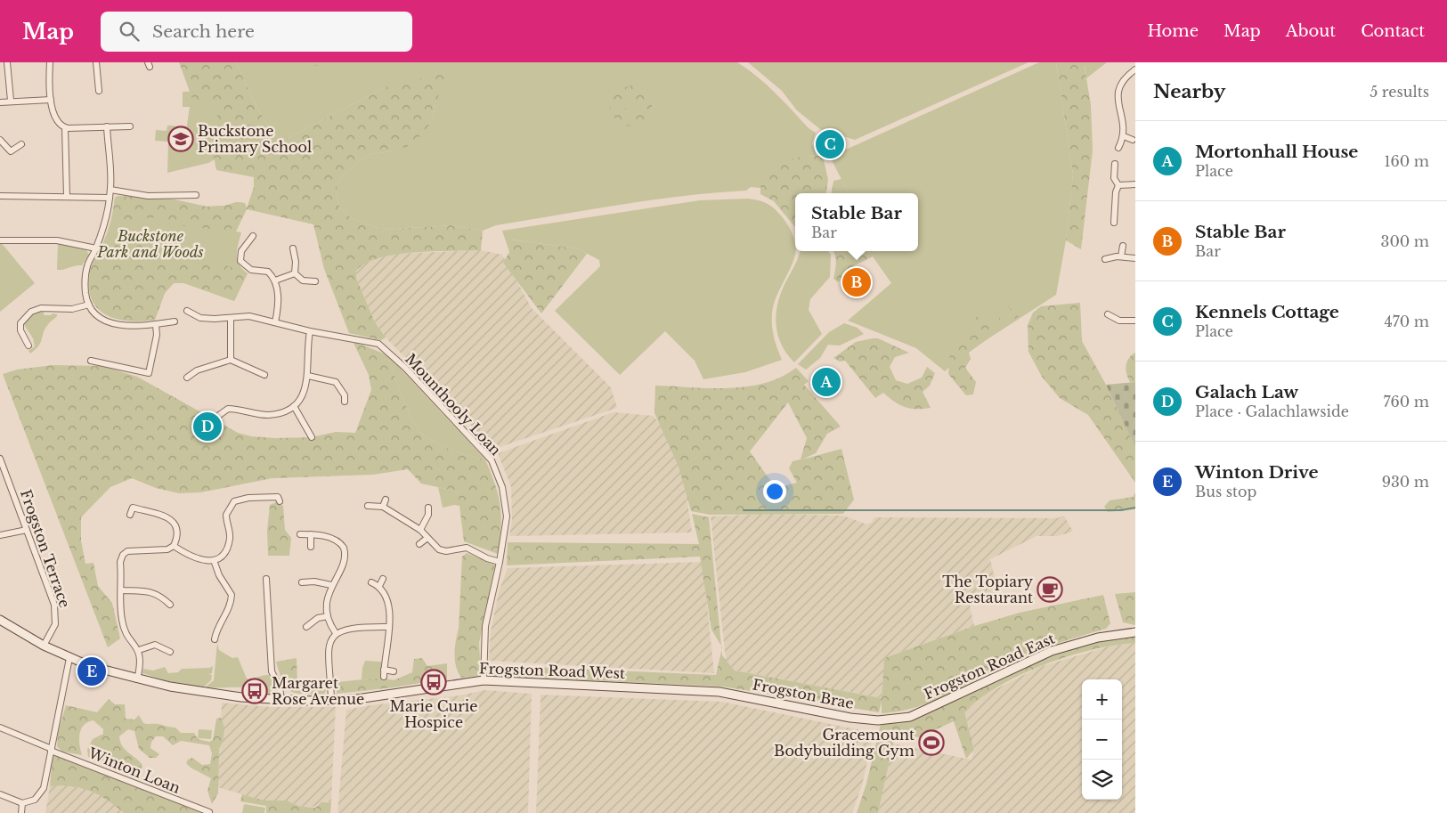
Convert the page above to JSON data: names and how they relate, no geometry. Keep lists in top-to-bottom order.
{
  "streets": {
    "main road": ["Frogston Road East", "Frogston Road West", "Frogston Brae"],
    "street": ["Mounthooly Loan", "Frogston Terrace", "Winton Loan"]
  },
  "crossings": [
    ["Mounthooly Loan", "Frogston Road West"],
    ["Frogston Terrace", "Frogston Road West"],
    ["Frogston Road East", "Frogston Brae"],
    ["Frogston Road West", "Frogston Brae"]
  ],
  "parks": ["Buckstone Park and Woods"],
  "places": {
    "school or university": ["Buckstone Primary School"],
    "cafe": ["The Topiary Restaurant"],
    "bus stop": ["Marie Curie Hospice", "Margaret Rose Avenue"],
    "sports": ["Gracemount Bodybuilding Gym"]
  },
  "page": {
    "header": "Map",
    "search": "Search here",
    "nav": [
      "Home",
      "Map",
      "About",
      "Contact"
    ],
    "heading": ["Nearby", "5 results"],
    "list": [
      {
        "mark": "A",
        "name": "Mortonhall House",
        "note": "Place",
        "value": "160 m"
      },
      {
        "mark": "B",
        "name": "Stable Bar",
        "note": "Bar",
        "value": "300 m"
      },
      {
        "mark": "C",
        "name": "Kennels Cottage",
        "note": "Place",
        "value": "470 m"
      },
      {
        "mark": "D",
        "name": "Galach Law",
        "note": "Place · Galachlawside",
        "value": "760 m"
      },
      {
        "mark": "E",
        "name": "Winton Drive",
        "note": "Bus stop",
        "value": "930 m"
      }
    ],
    "pins": [
      "C",
      "B",
      "A",
      "D",
      "E"
    ],
    "popup": ["Stable Bar", "Bar"],
    "map_buttons": ["+", "−"]
  }
}
